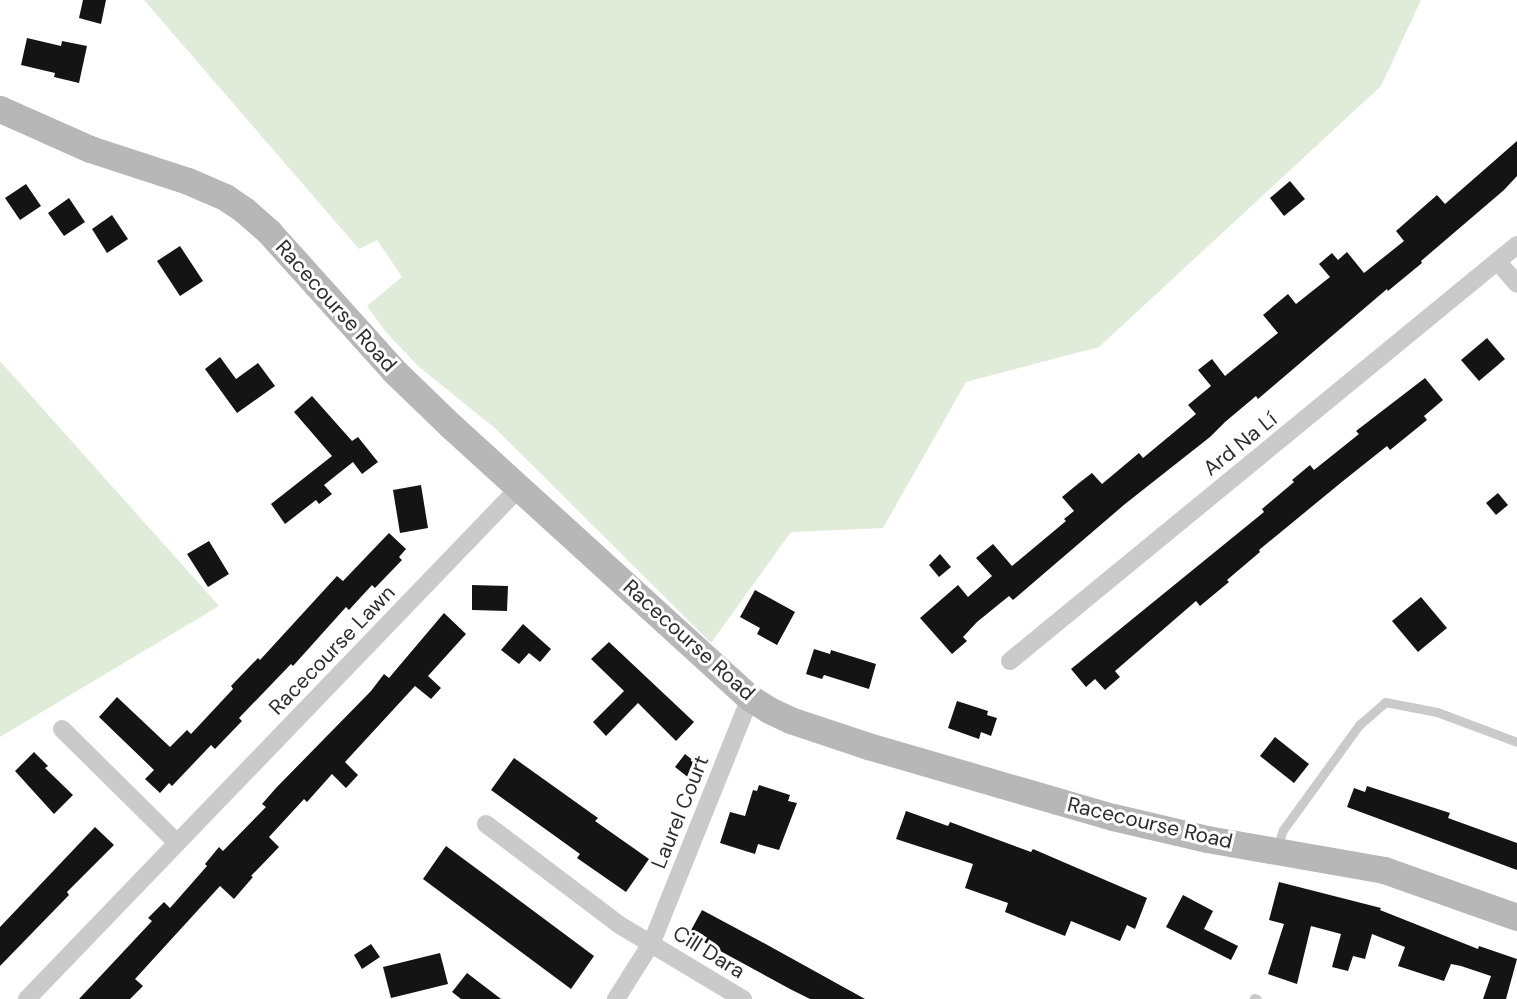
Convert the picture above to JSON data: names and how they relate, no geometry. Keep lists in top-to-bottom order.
{
  "streets": {
    "street": [
      "Racecourse Road",
      "Ard Na Lí",
      "Racecourse Lawn",
      "Laurel Court",
      "Cill Dara"
    ]
  },
  "crossings": [
    ["Racecourse Road", "Racecourse Lawn"],
    ["Racecourse Road", "Laurel Court"],
    ["Laurel Court", "Cill Dara"]
  ]
}
